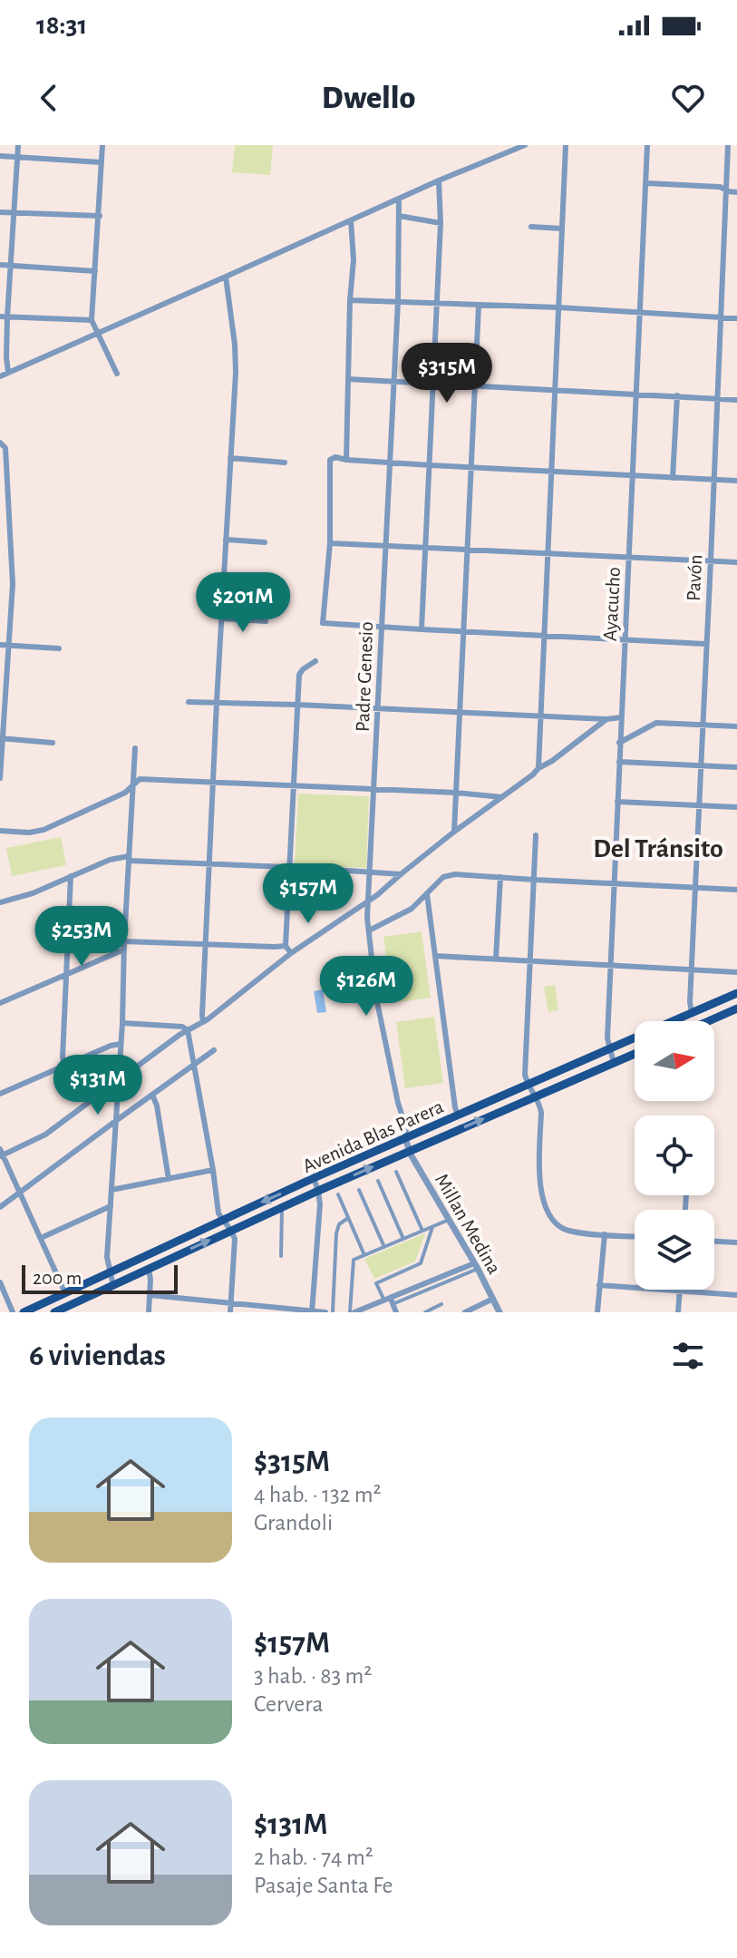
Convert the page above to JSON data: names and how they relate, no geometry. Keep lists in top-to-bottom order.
{
  "streets": {
    "main road": ["Avenida Blas Parera"],
    "street": [
      "Pavón",
      "Ayacucho",
      "Padre Genesio",
      "Millan Medina"
    ]
  },
  "crossings": [
    ["Pavón", "Avenida Blas Parera"],
    ["Ayacucho", "Avenida Blas Parera"],
    ["Padre Genesio", "Avenida Blas Parera"],
    ["Padre Genesio", "Millan Medina"],
    ["Avenida Blas Parera", "Millan Medina"]
  ],
  "districts": ["Del Tránsito"],
  "scale_bar": "200 m",
  "north": "right",
  "page": {
    "status": "18:31",
    "header": "Dwello",
    "price": [
      "$315M",
      "$201M",
      "$157M",
      "$253M",
      "$126M",
      "$131M"
    ],
    "scale": "200 m",
    "heading": "6 viviendas",
    "list": [
      {
        "name": "$315M",
        "note": "4 hab. · 132 m² · Grandoli"
      },
      {
        "name": "$157M",
        "note": "3 hab. · 83 m² · Cervera"
      },
      {
        "name": "$131M",
        "note": "2 hab. · 74 m² · Pasaje Santa Fe"
      }
    ]
  }
}
